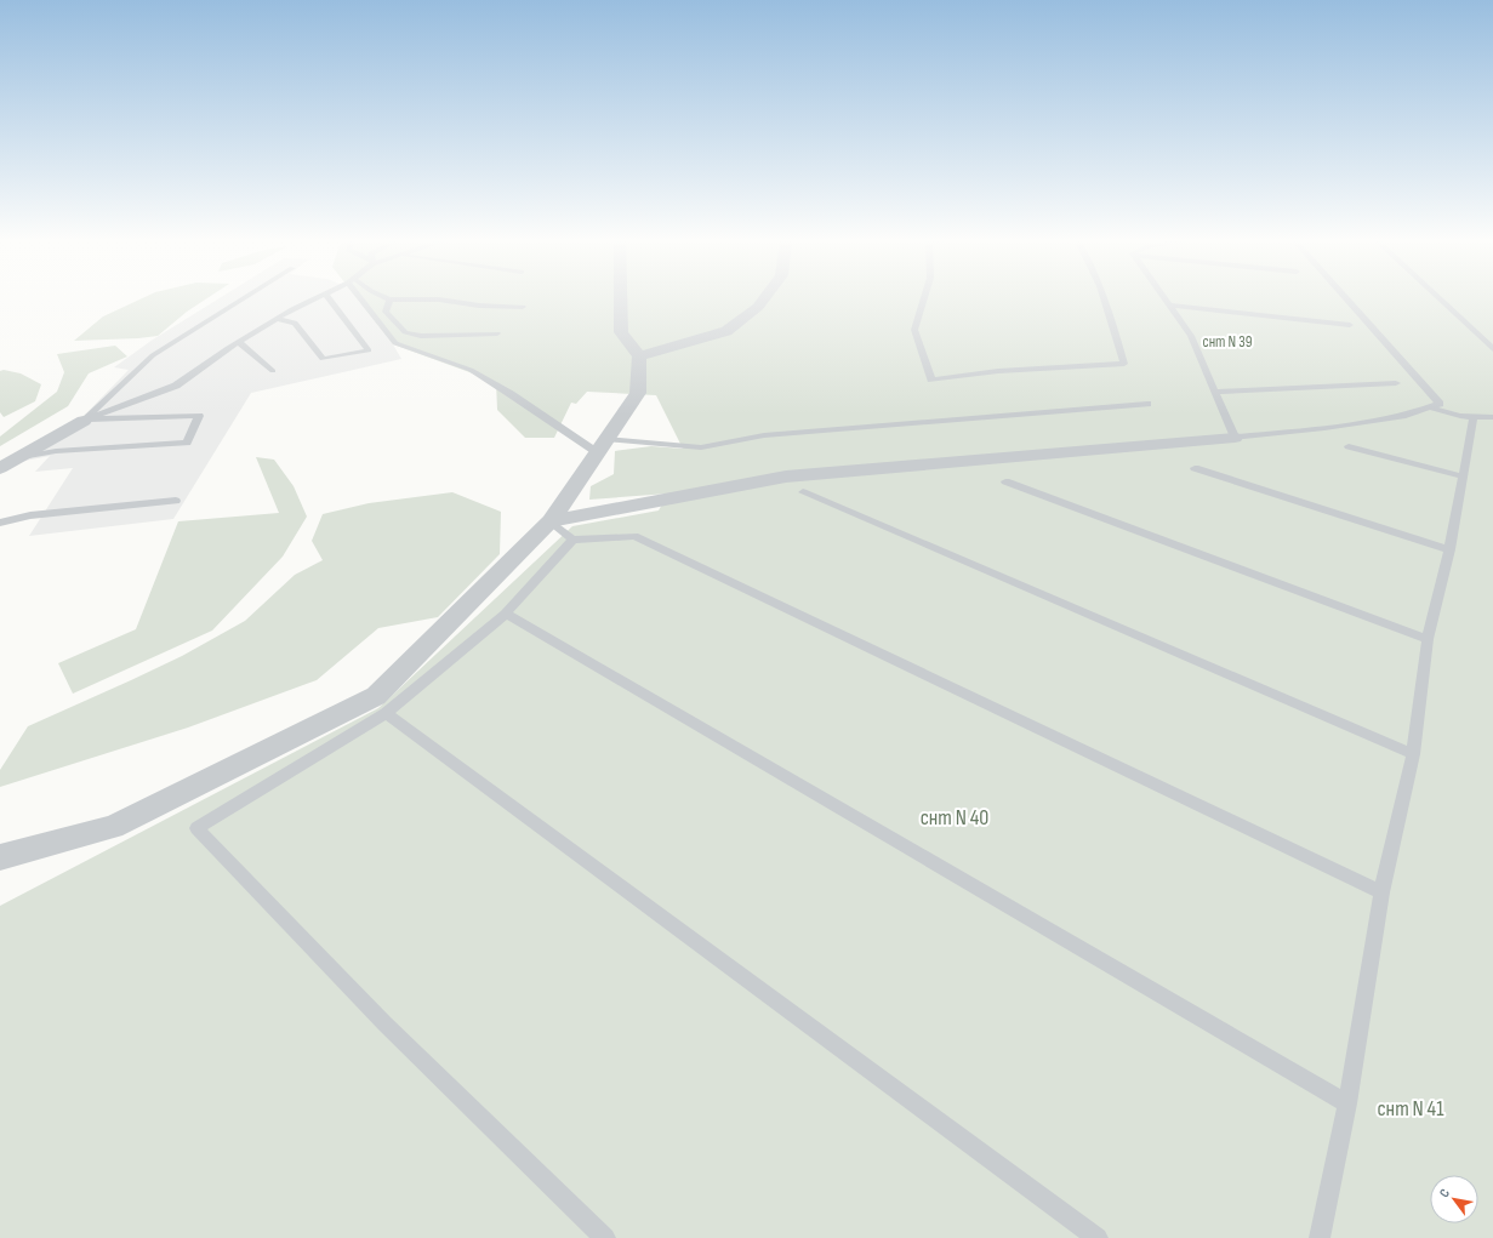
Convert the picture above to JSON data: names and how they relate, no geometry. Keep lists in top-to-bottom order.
{
  "parks": ["снт N 39", "снт N 40", "снт N 41"],
  "north": "top left"
}
